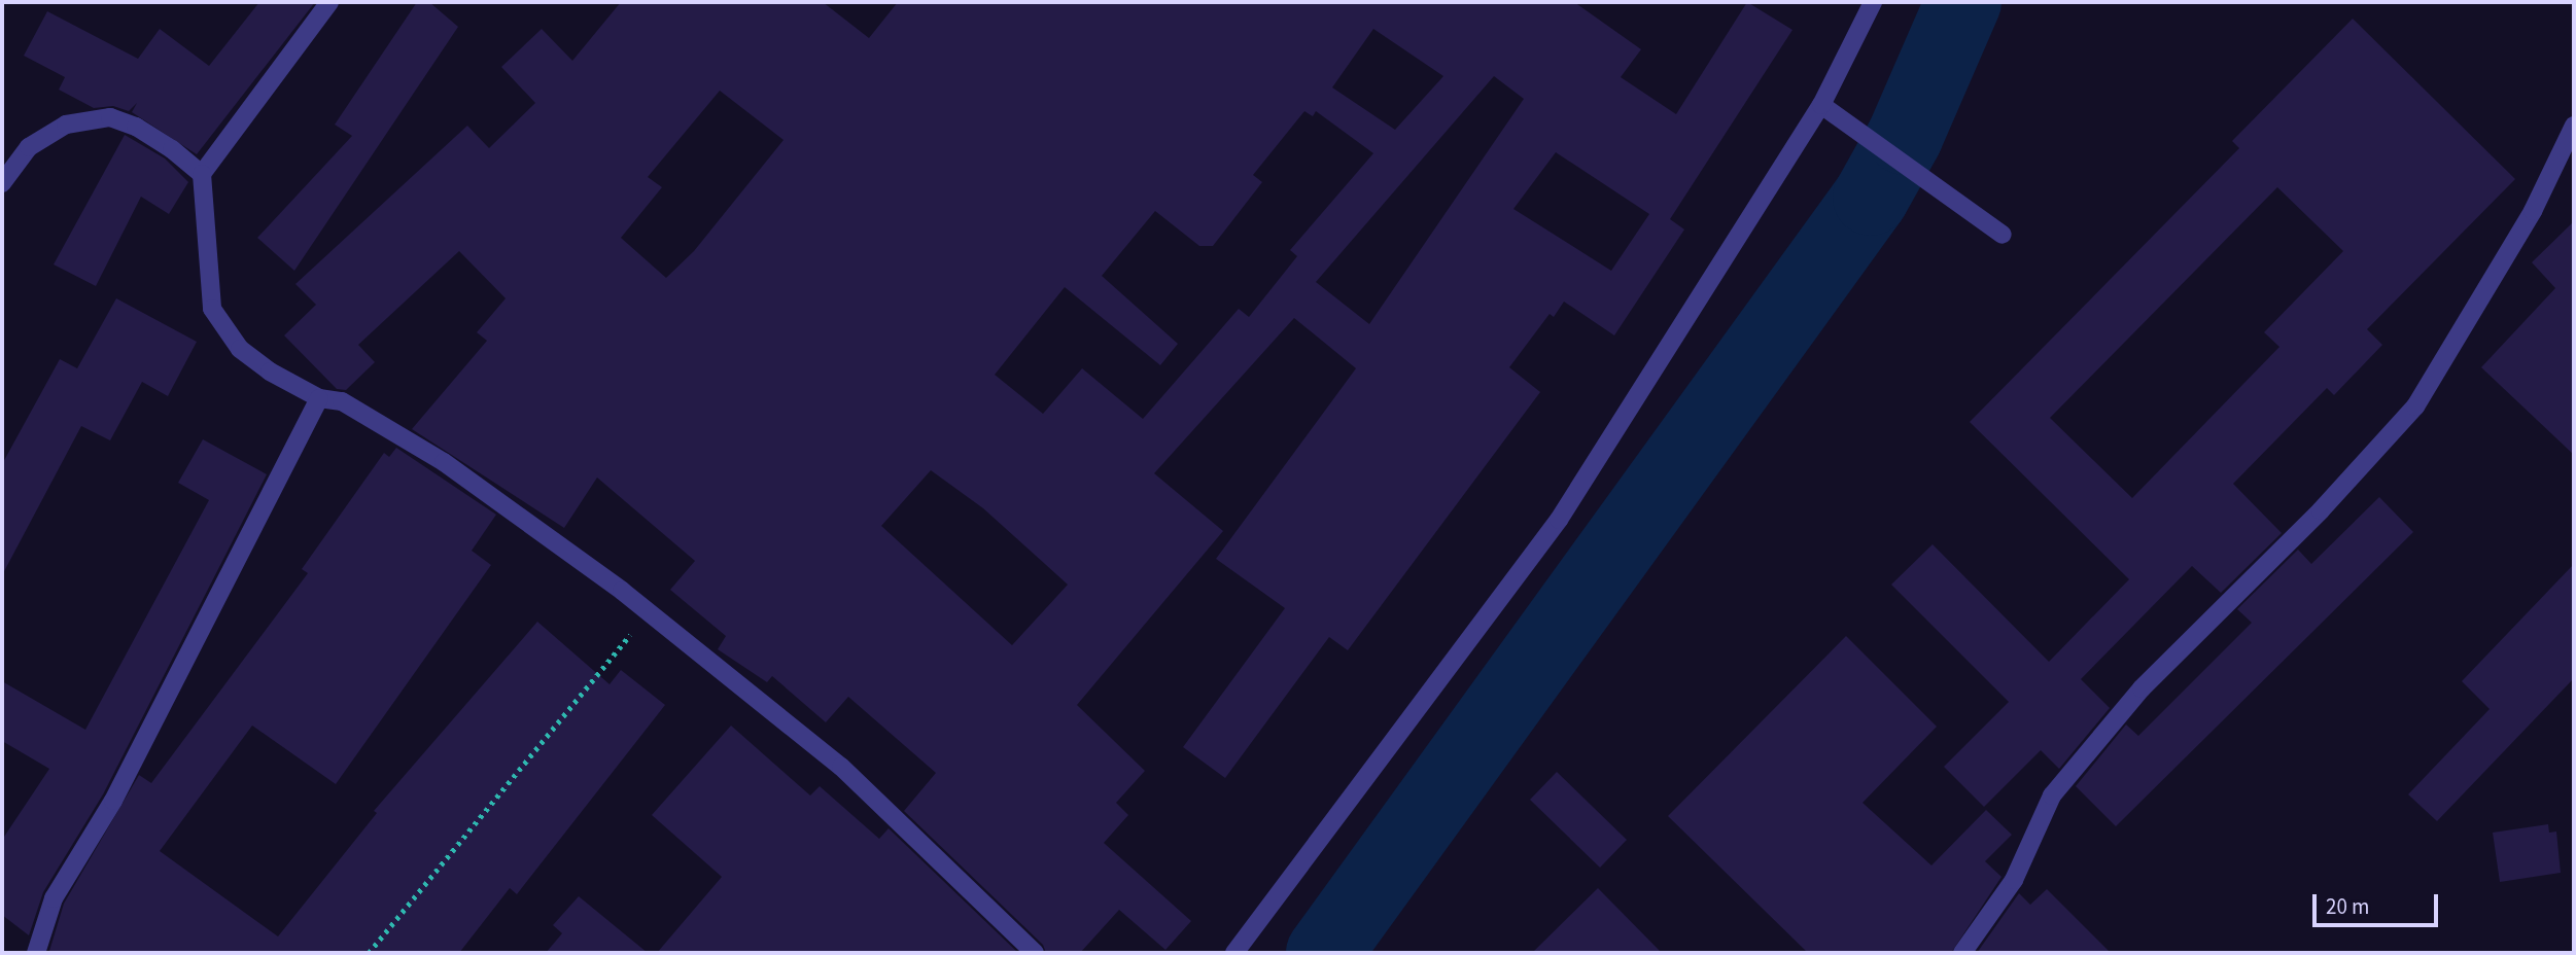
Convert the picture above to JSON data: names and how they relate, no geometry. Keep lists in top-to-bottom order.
{
  "scale_bar": "20 m"
}
